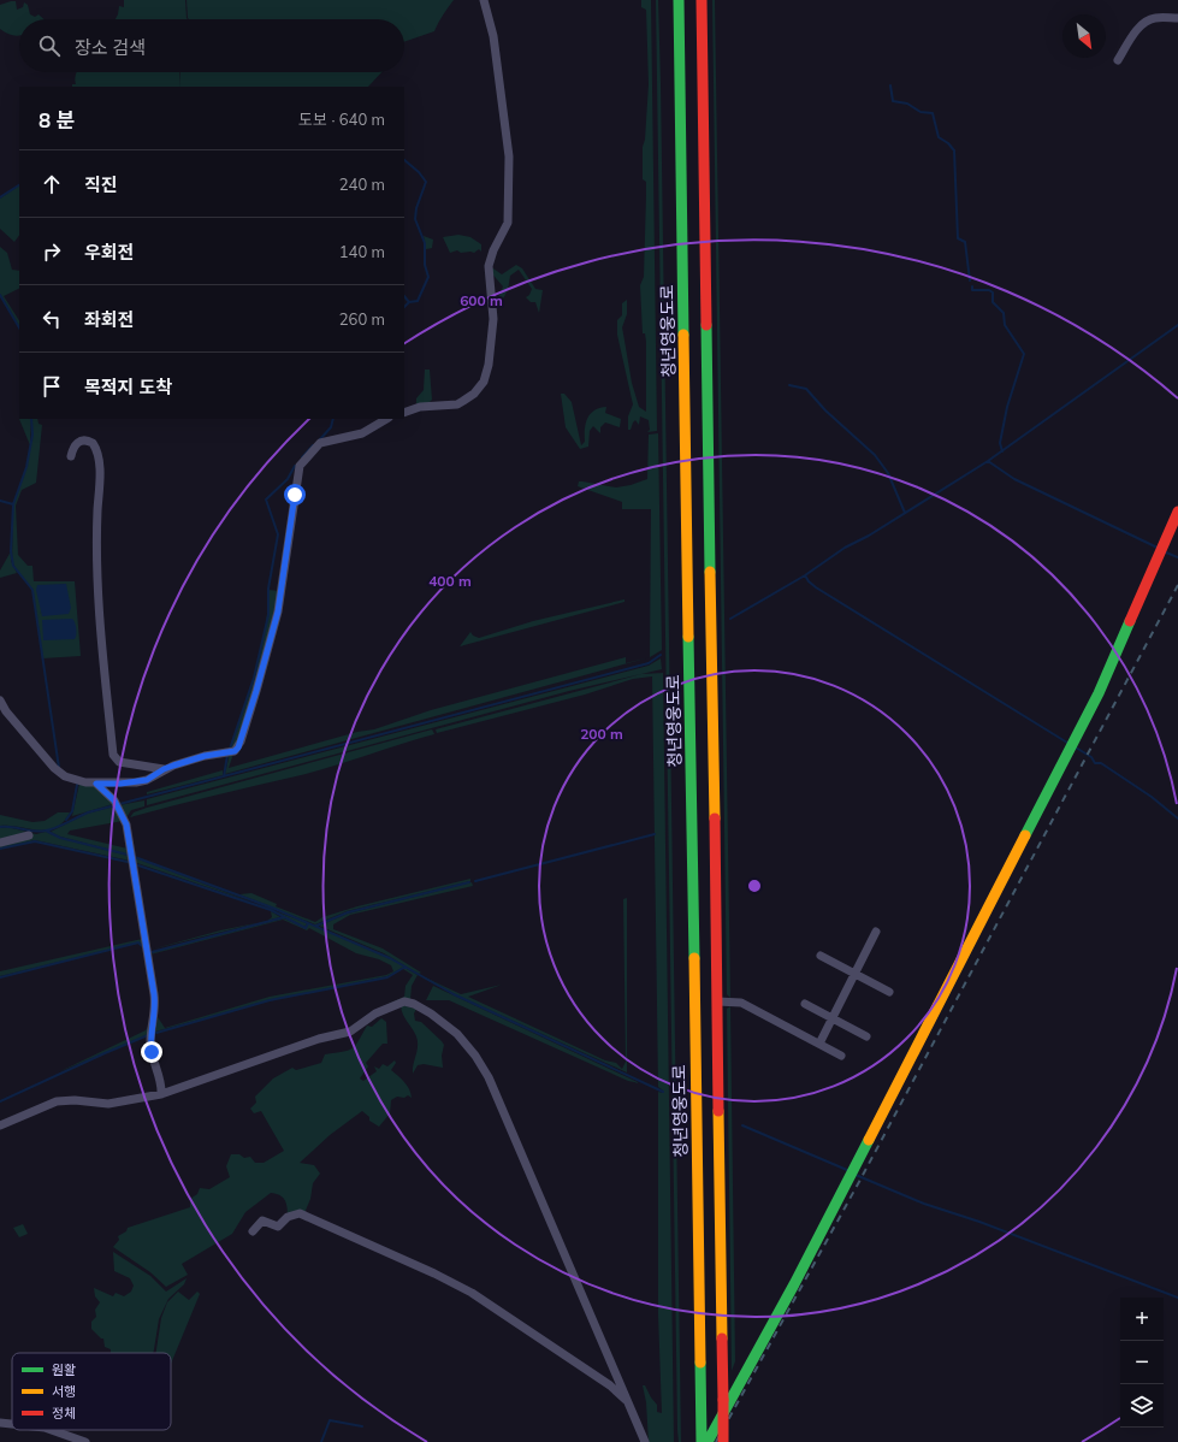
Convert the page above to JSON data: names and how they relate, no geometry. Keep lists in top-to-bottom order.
{
  "streets": {
    "main road": ["청년영웅도로"]
  },
  "legend": ["원활", "서행", "정체"],
  "north": "bottom right",
  "page": {
    "search": "장소 검색",
    "heading": ["8 분", "도보 · 640 m"],
    "list": [
      ["직진", "240 m"],
      ["우회전", "140 m"],
      ["좌회전", "260 m"],
      "목적지 도착"
    ],
    "map_buttons": ["+", "−"]
  },
  "rings": ["600 m", "400 m", "200 m"]
}
